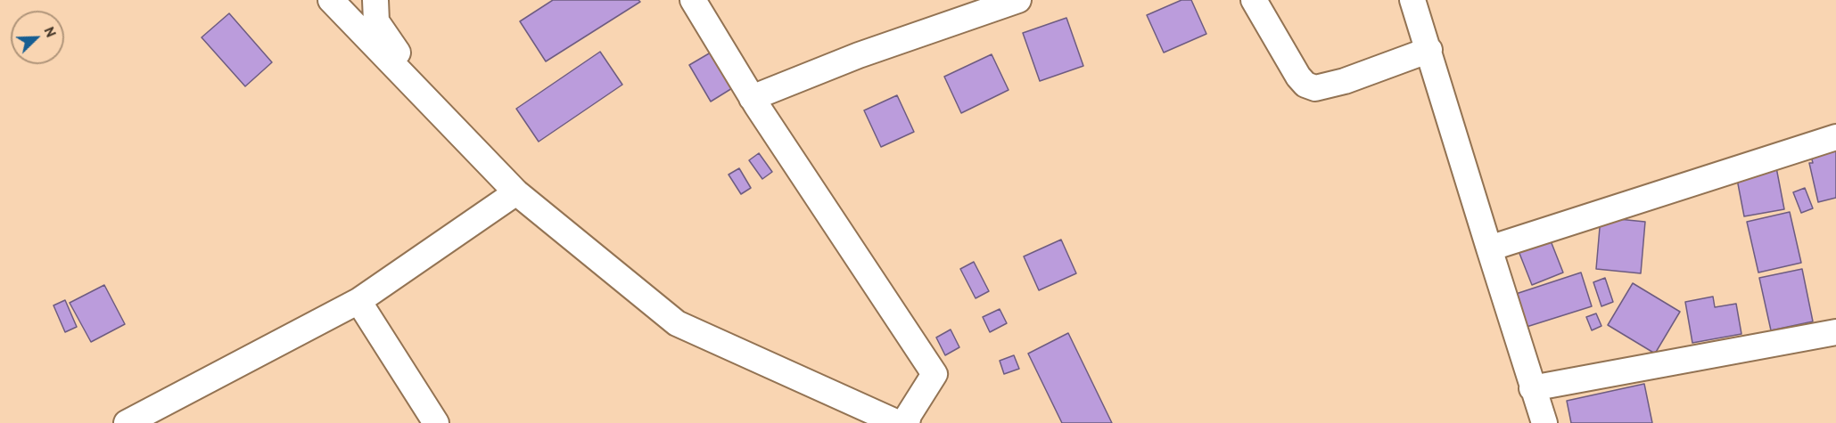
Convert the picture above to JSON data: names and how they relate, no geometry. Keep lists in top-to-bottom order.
{
  "north": "top right"
}
